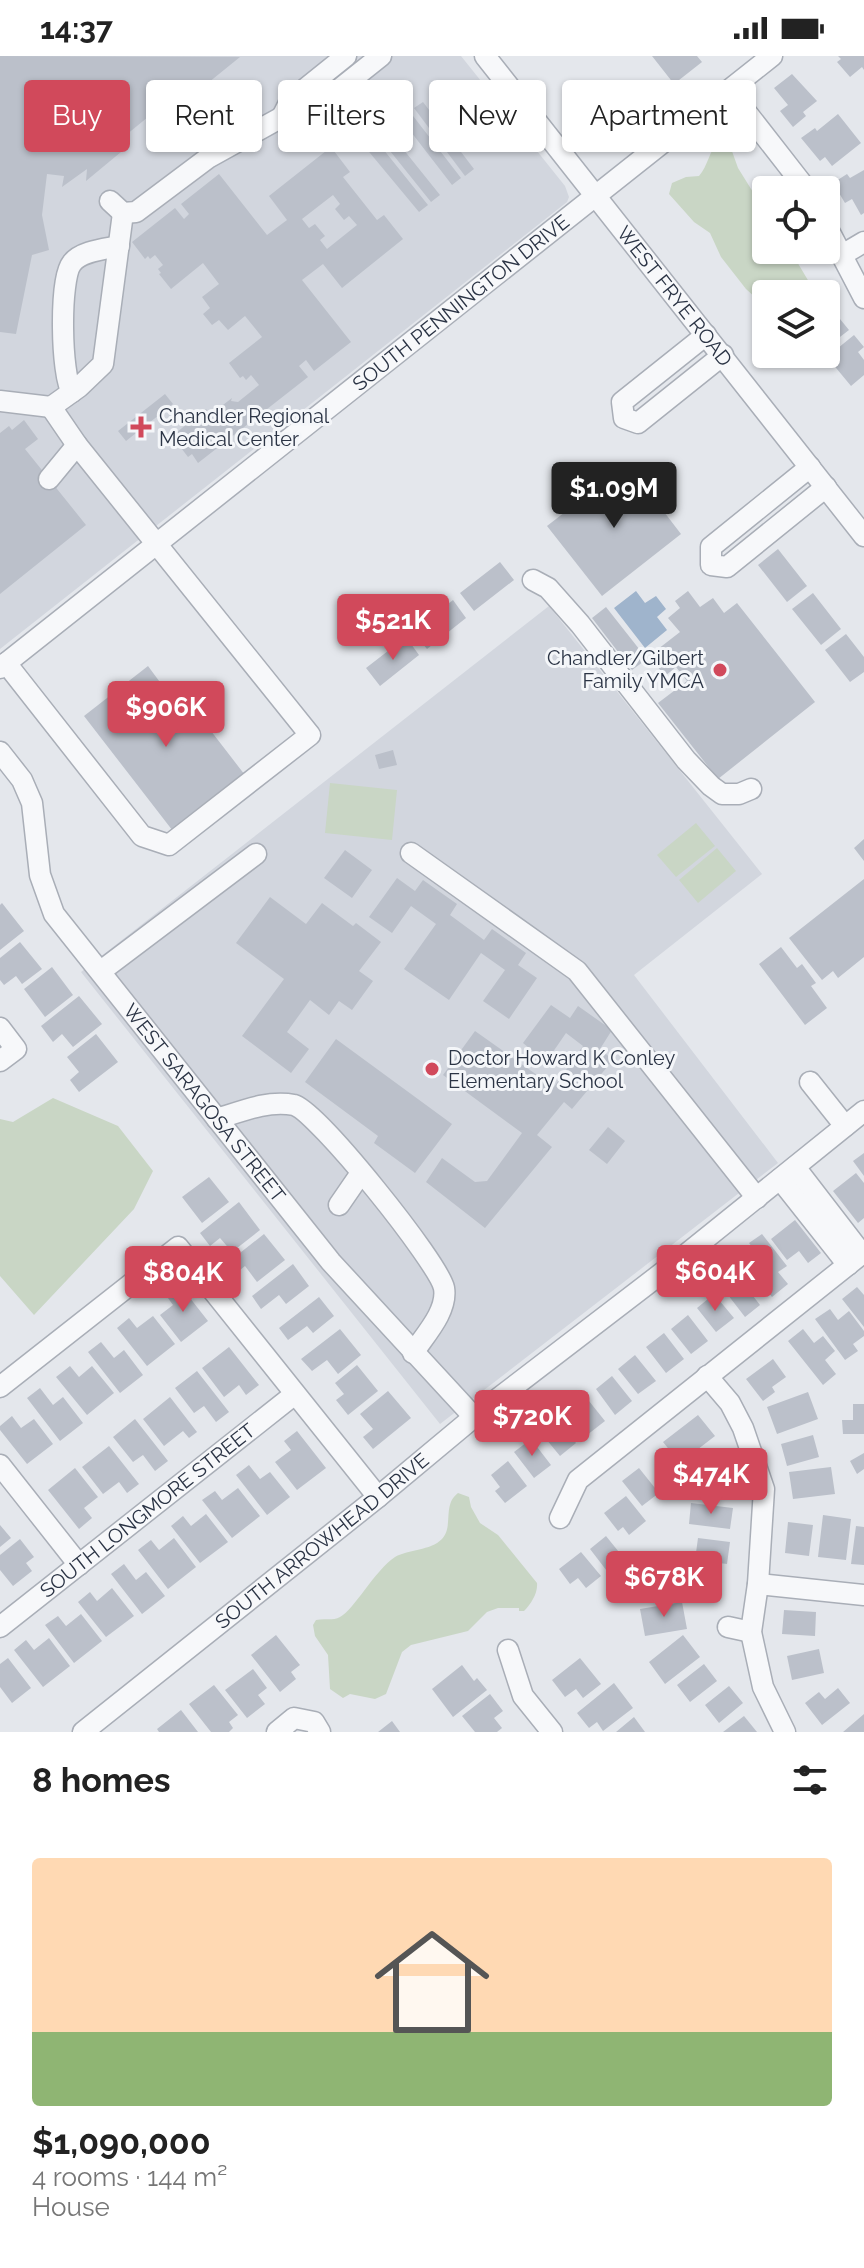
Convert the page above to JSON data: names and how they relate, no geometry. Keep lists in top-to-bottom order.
{
  "streets": {
    "street": [
      "WEST FRYE ROAD",
      "SOUTH PENNINGTON DRIVE",
      "WEST SARAGOSA STREET",
      "SOUTH LONGMORE STREET",
      "SOUTH ARROWHEAD DRIVE"
    ]
  },
  "crossings": [
    ["WEST FRYE ROAD", "SOUTH PENNINGTON DRIVE"],
    ["WEST SARAGOSA STREET", "SOUTH ARROWHEAD DRIVE"]
  ],
  "places": {
    "health": ["Chandler Regional Medical Center"],
    "other": ["Chandler/Gilbert Family YMCA", "Doctor Howard K Conley Elementary School"]
  },
  "page": {
    "status": "14:37",
    "chip": [
      "Buy",
      "Rent",
      "Filters",
      "New",
      "Apartment"
    ],
    "price": [
      "$1.09M",
      "$521K",
      "$906K",
      "$604K",
      "$804K",
      "$720K",
      "$474K",
      "$678K"
    ],
    "heading": "8 homes",
    "list": [
      {
        "name": "$1,090,000",
        "note": "4 rooms · 144 m² · House"
      }
    ]
  }
}
